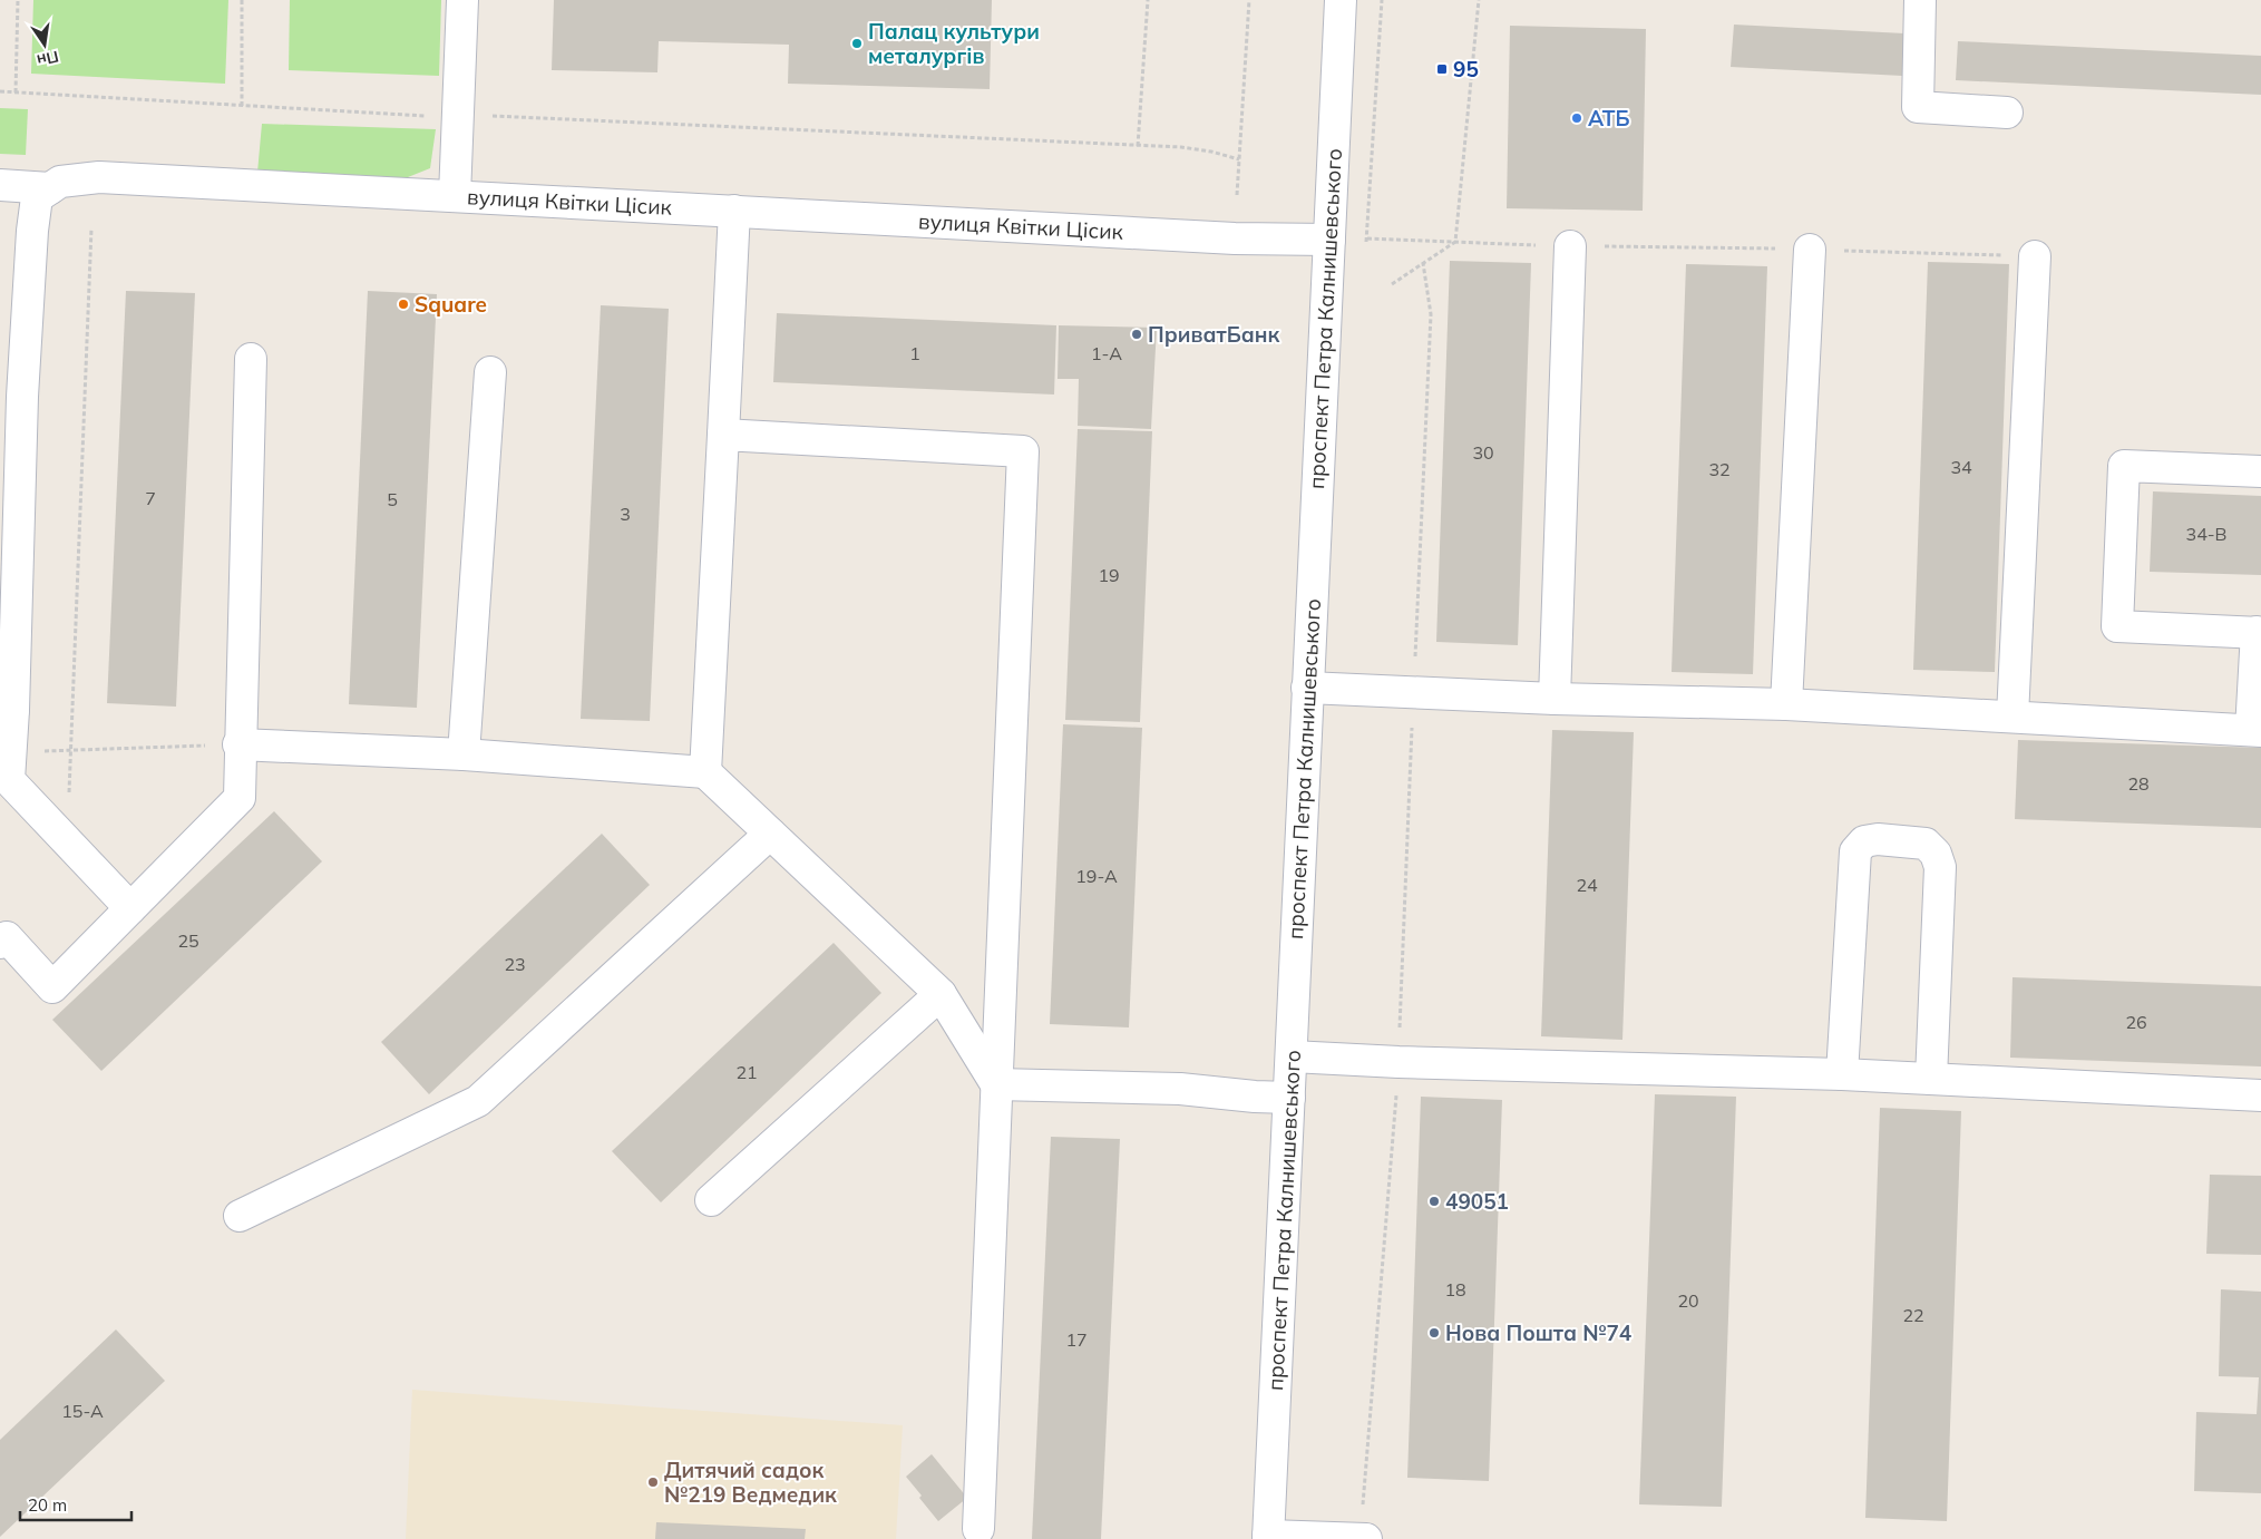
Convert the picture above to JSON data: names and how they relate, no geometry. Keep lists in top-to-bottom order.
{
  "streets": {
    "street": ["вулиця Квітки Цісик", "проспект Петра Калнишевського"]
  },
  "crossings": [
    ["вулиця Квітки Цісик", "проспект Петра Калнишевського"]
  ],
  "places": {
    "other": [
      "Палац культури металургів",
      "АТБ",
      "Square",
      "ПриватБанк",
      "49051",
      "Нова Пошта №74",
      "Дитячий садок №219 Ведмедик"
    ],
    "transit": ["95"]
  },
  "house_numbers": [
    "1",
    "1-А",
    "30",
    "34",
    "32",
    "7",
    "5",
    "3",
    "34-В",
    "19",
    "28",
    "19-A",
    "24",
    "25",
    "23",
    "26",
    "21",
    "18",
    "20",
    "22",
    "17",
    "15-А"
  ],
  "scale_bar": "20 m",
  "north": "bottom"
}
